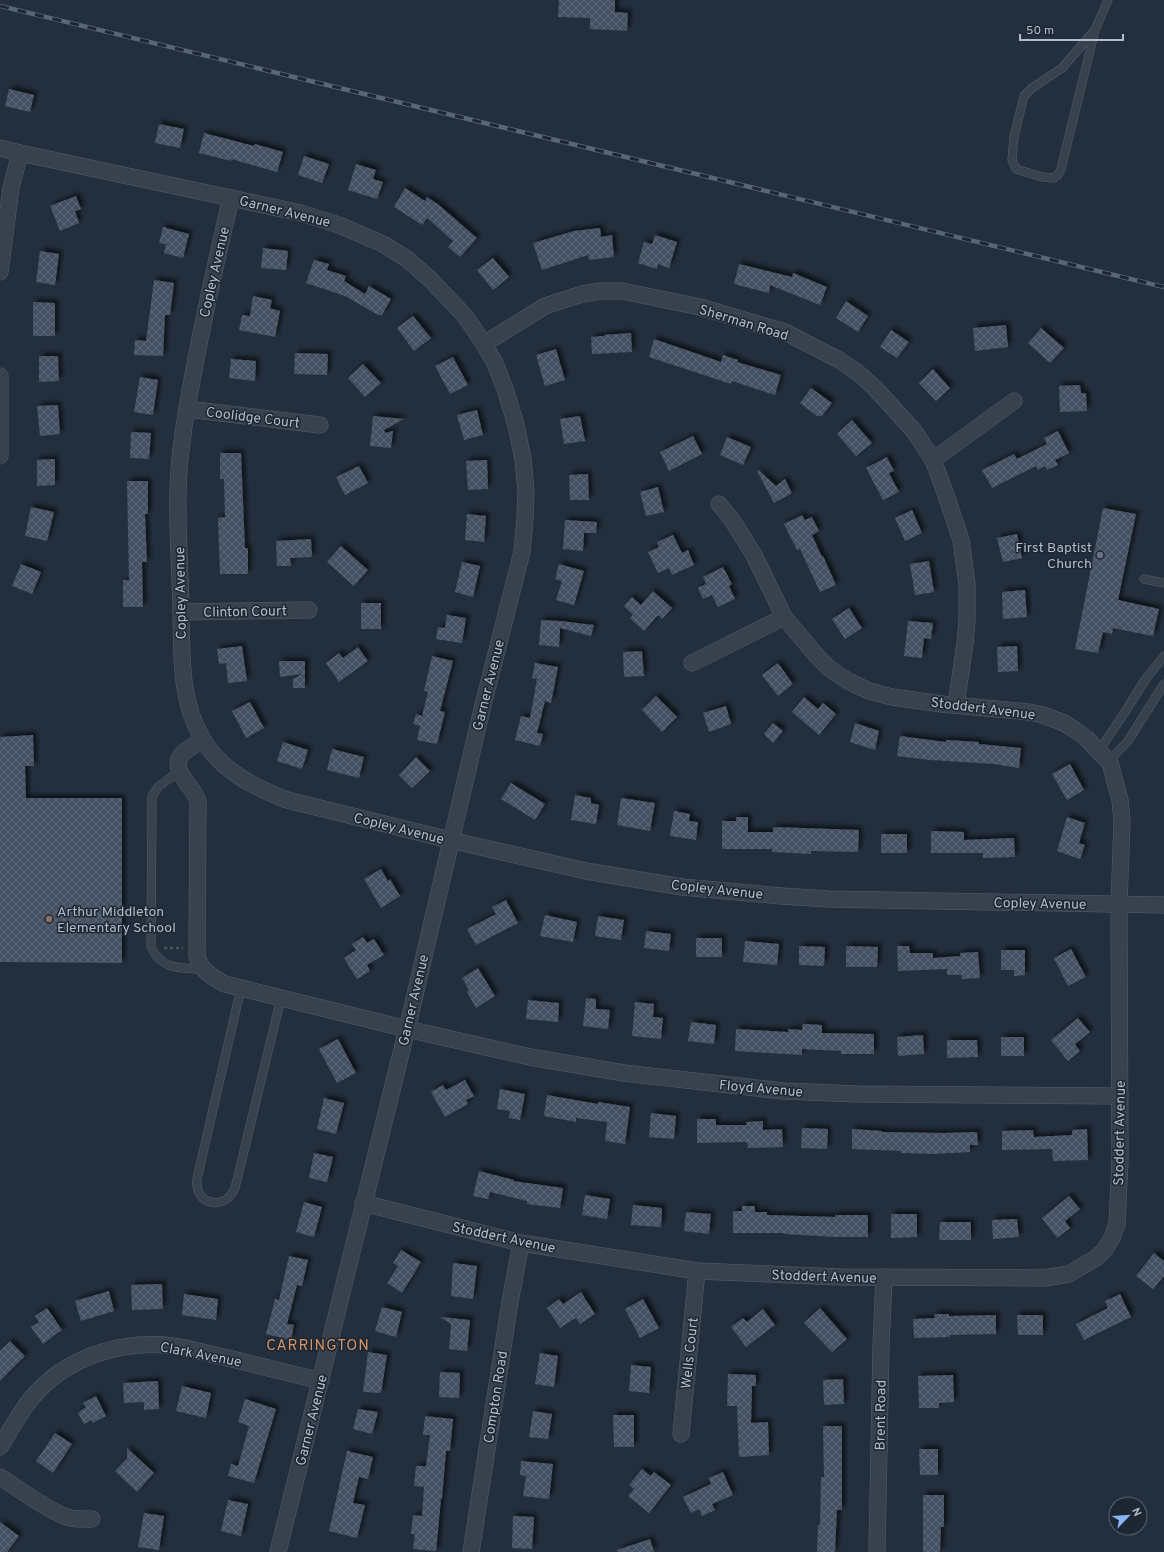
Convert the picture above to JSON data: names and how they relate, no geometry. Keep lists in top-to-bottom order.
{
  "streets": {
    "street": [
      "Garner Avenue",
      "Copley Avenue",
      "Sherman Road",
      "Coolidge Court",
      "Clinton Court",
      "Stoddert Avenue",
      "Floyd Avenue",
      "Wells Court",
      "Clark Avenue",
      "Compton Road",
      "Brent Road"
    ]
  },
  "crossings": [
    ["Garner Avenue", "Copley Avenue"],
    ["Garner Avenue", "Sherman Road"],
    ["Garner Avenue", "Stoddert Avenue"],
    ["Garner Avenue", "Floyd Avenue"],
    ["Garner Avenue", "Clark Avenue"],
    ["Copley Avenue", "Coolidge Court"],
    ["Copley Avenue", "Clinton Court"],
    ["Copley Avenue", "Stoddert Avenue"],
    ["Sherman Road", "Stoddert Avenue"],
    ["Stoddert Avenue", "Floyd Avenue"],
    ["Stoddert Avenue", "Wells Court"],
    ["Stoddert Avenue", "Compton Road"],
    ["Stoddert Avenue", "Brent Road"]
  ],
  "districts": ["CARRINGTON"],
  "places": ["First Baptist Church", "Arthur Middleton Elementary School"],
  "scale_bar": "50 m",
  "north": "top right"
}
